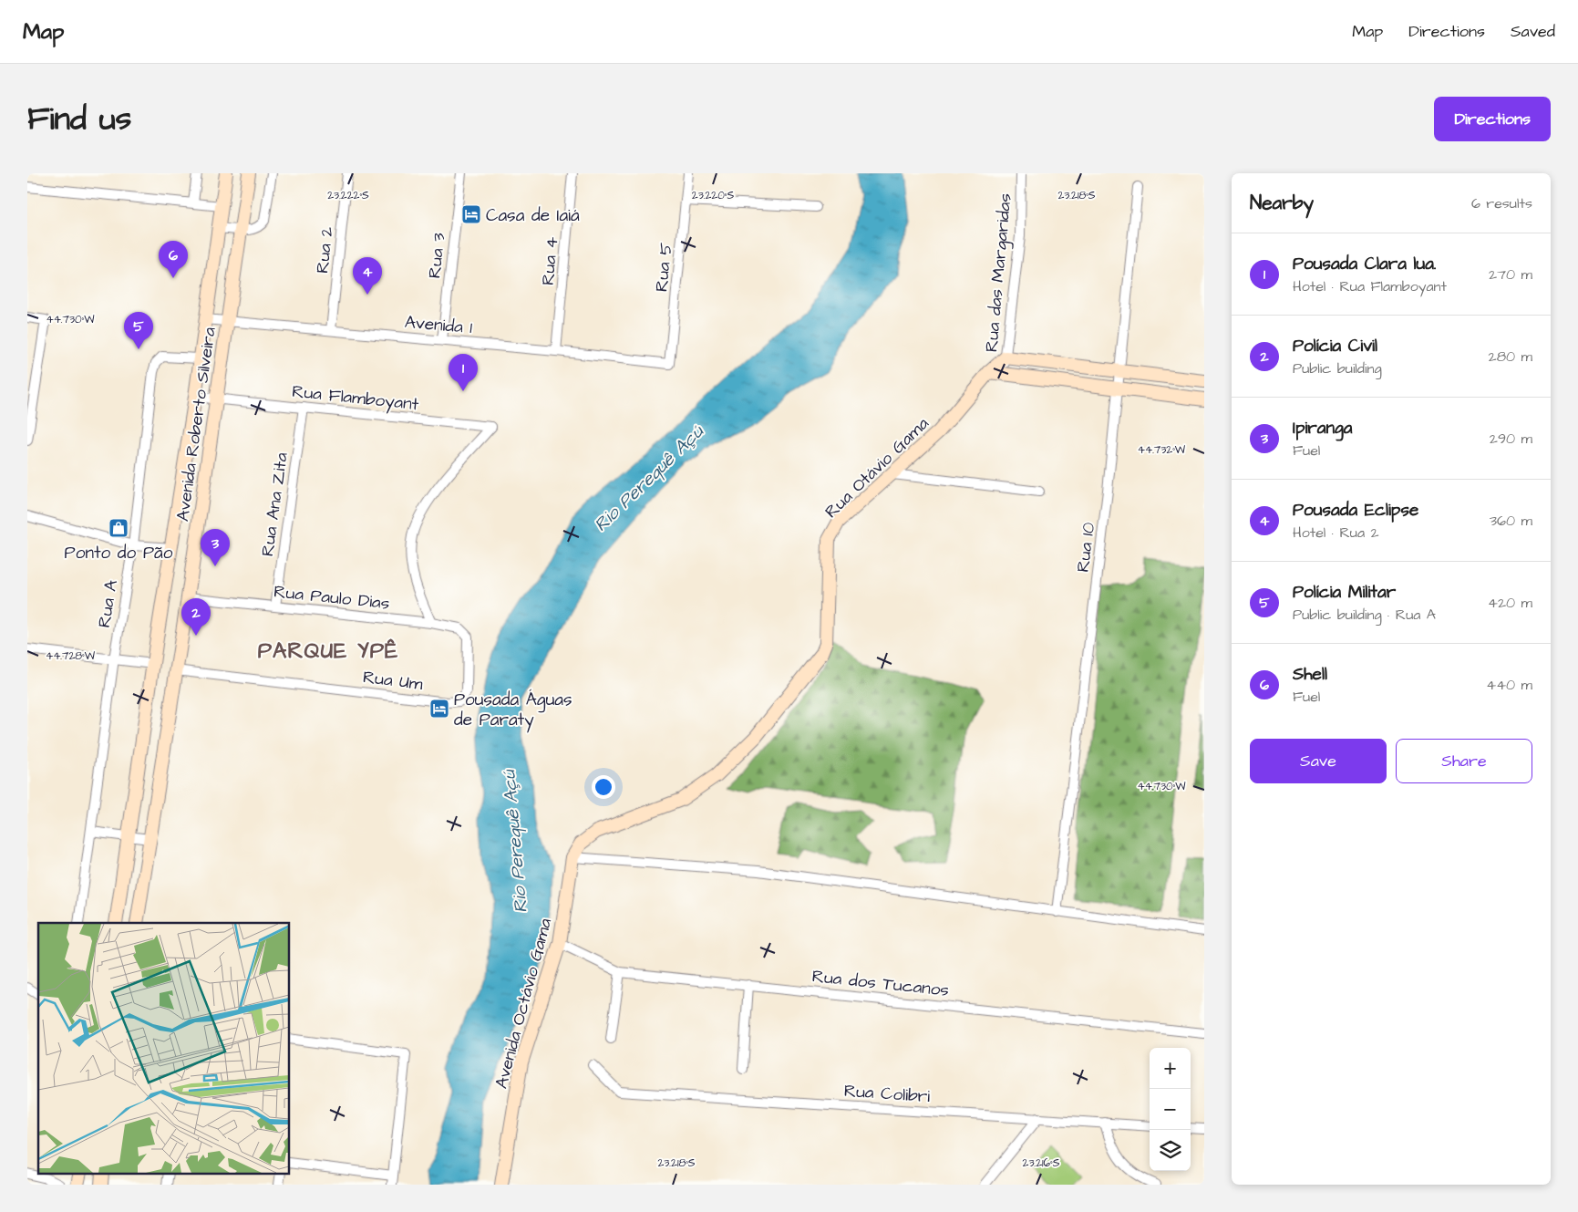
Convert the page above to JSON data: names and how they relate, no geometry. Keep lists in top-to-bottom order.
{
  "streets": {
    "street": [
      "Rua 2",
      "Rua 3",
      "Rua 4",
      "Rua 5",
      "Rua das Margaridas",
      "Avenida 1",
      "Rua Flamboyant",
      "Avenida Roberto Silveira",
      "Rua Otávio Gama",
      "Rua Ana Zita",
      "Rua 10",
      "Rua Paulo Dias",
      "Rua A",
      "Rua Um",
      "Rua dos Tucanos",
      "Avenida Octávio Gama",
      "Rua Colibri"
    ]
  },
  "crossings": [
    ["Rua 2", "Avenida 1"],
    ["Rua 3", "Avenida 1"],
    ["Rua 4", "Avenida 1"],
    ["Rua 5", "Avenida 1"],
    ["Rua das Margaridas", "Rua Otávio Gama"],
    ["Avenida 1", "Avenida Roberto Silveira"],
    ["Rua Flamboyant", "Avenida Roberto Silveira"],
    ["Rua Flamboyant", "Rua Ana Zita"],
    ["Rua Flamboyant", "Rua Paulo Dias"],
    ["Avenida Roberto Silveira", "Rua Paulo Dias"],
    ["Avenida Roberto Silveira", "Rua A"],
    ["Avenida Roberto Silveira", "Rua Um"],
    ["Rua Otávio Gama", "Avenida Octávio Gama"],
    ["Rua Ana Zita", "Rua Paulo Dias"],
    ["Rua Paulo Dias", "Rua Um"],
    ["Rua dos Tucanos", "Avenida Octávio Gama"]
  ],
  "districts": ["PARQUE YPÊ"],
  "water": ["Rio Perequê Açú"],
  "places": {
    "hotel": ["Casa de Iaiá", "Pousada Águas de Paraty"],
    "shop": ["Ponto do Pão"]
  },
  "page": {
    "header": "Map",
    "nav": ["Map", "Directions", "Saved"],
    "title": "Find us",
    "buttons": [
      "Directions",
      ["Save", "Share"]
    ],
    "heading": ["Nearby", "6 results"],
    "list": [
      {
        "mark": "1",
        "name": "Pousada Clara lua.",
        "note": "Hotel · Rua Flamboyant",
        "value": "270 m"
      },
      {
        "mark": "2",
        "name": "Polícia Civil",
        "note": "Public building",
        "value": "280 m"
      },
      {
        "mark": "3",
        "name": "Ipiranga",
        "note": "Fuel",
        "value": "290 m"
      },
      {
        "mark": "4",
        "name": "Pousada Eclipse",
        "note": "Hotel · Rua 2",
        "value": "360 m"
      },
      {
        "mark": "5",
        "name": "Polícia Militar",
        "note": "Public building · Rua A",
        "value": "420 m"
      },
      {
        "mark": "6",
        "name": "Shell",
        "note": "Fuel",
        "value": "440 m"
      }
    ],
    "pins": [
      "6",
      "4",
      "5",
      "1",
      "3",
      "2"
    ],
    "map_buttons": ["+", "−"]
  },
  "coordinates": [
    "23.222°S",
    "23.220°S",
    "23.218°S",
    "44.730°W",
    "44.732°W",
    "44.728°W",
    "23.216°S"
  ]
}
